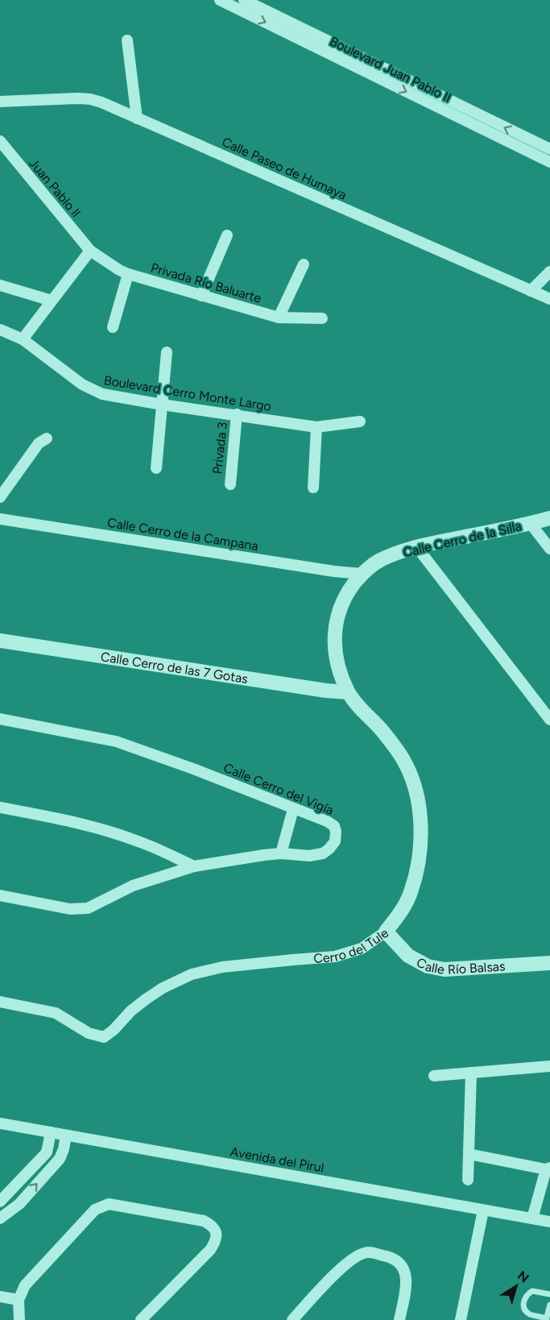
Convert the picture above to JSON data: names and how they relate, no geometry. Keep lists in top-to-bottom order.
{
  "streets": {
    "street": [
      "Boulevard Juan Pablo II",
      "Calle Paseo de Humaya",
      "Juan Pablo ll",
      "Privada Río Baluarte",
      "Boulevard Cerro Monte Largo",
      "Privada 3",
      "Calle Cerro de la Campana",
      "Calle Cerro de la Silla",
      "Calle Cerro de las 7 Gotas",
      "Calle Cerro del Vigía",
      "Cerro del Tule",
      "Calle Río Balsas",
      "Avenida del Pirul"
    ]
  },
  "crossings": [
    ["Juan Pablo ll", "Privada Río Baluarte"],
    ["Boulevard Cerro Monte Largo", "Privada 3"],
    ["Calle Cerro de la Campana", "Calle Cerro de la Silla"],
    ["Calle Cerro de la Silla", "Calle Cerro de las 7 Gotas"],
    ["Calle Cerro de la Silla", "Cerro del Tule"],
    ["Calle Cerro de las 7 Gotas", "Cerro del Tule"],
    ["Cerro del Tule", "Calle Río Balsas"]
  ],
  "north": "top right"
}
